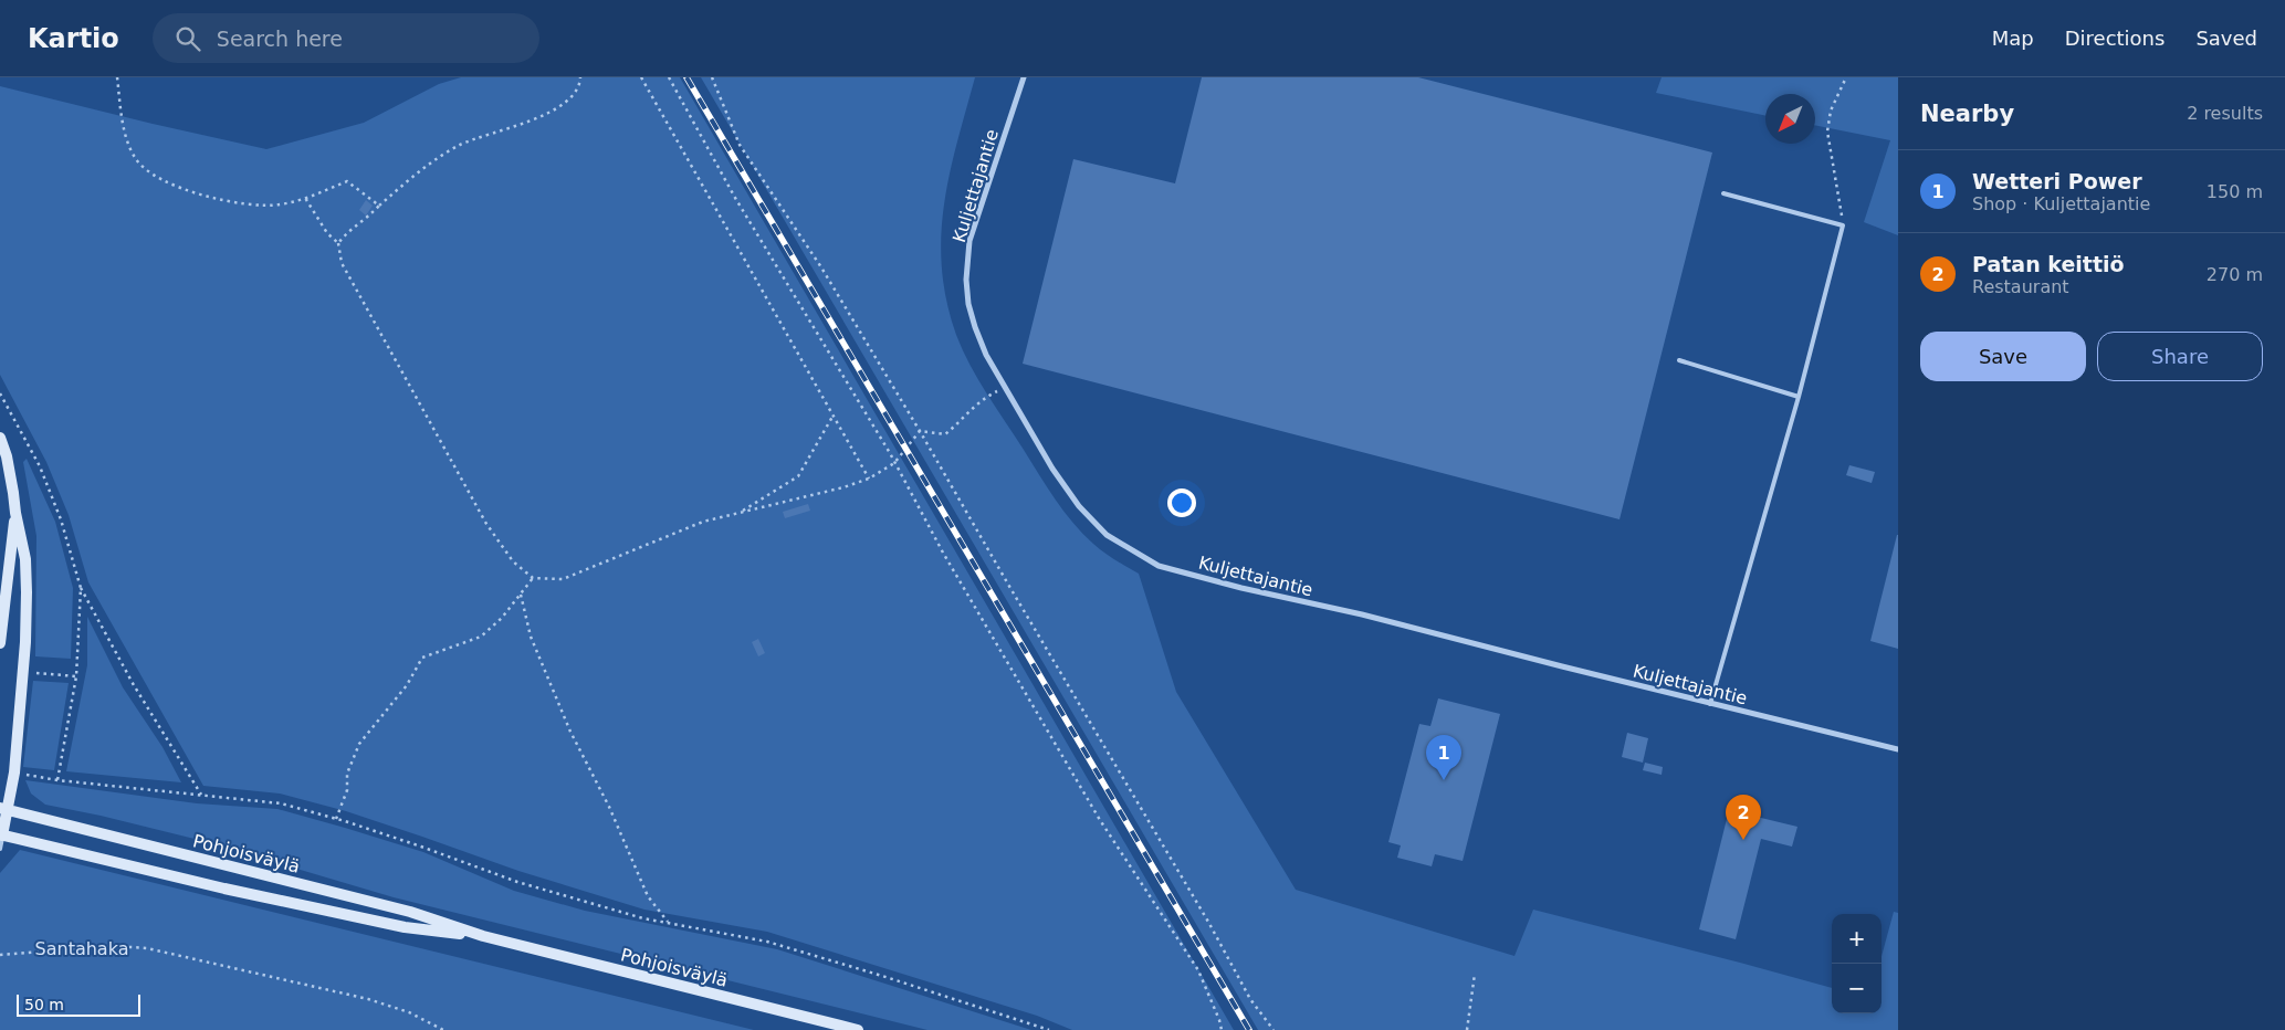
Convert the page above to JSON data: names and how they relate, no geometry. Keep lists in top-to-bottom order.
{
  "streets": {
    "main road": ["Pohjoisväylä"],
    "street": ["Kuljettajantie"]
  },
  "parks": ["Santahaka"],
  "scale_bar": "50 m",
  "north": "bottom left",
  "page": {
    "header": "Kartio",
    "search": "Search here",
    "nav": ["Map", "Directions", "Saved"],
    "heading": ["Nearby", "2 results"],
    "list": [
      {
        "mark": "1",
        "name": "Wetteri Power",
        "note": "Shop · Kuljettajantie",
        "value": "150 m"
      },
      {
        "mark": "2",
        "name": "Patan keittiö",
        "note": "Restaurant",
        "value": "270 m"
      }
    ],
    "buttons": ["Save", "Share"],
    "pins": ["1", "2"],
    "map_buttons": ["+", "−"],
    "scale": "50 m"
  }
}
